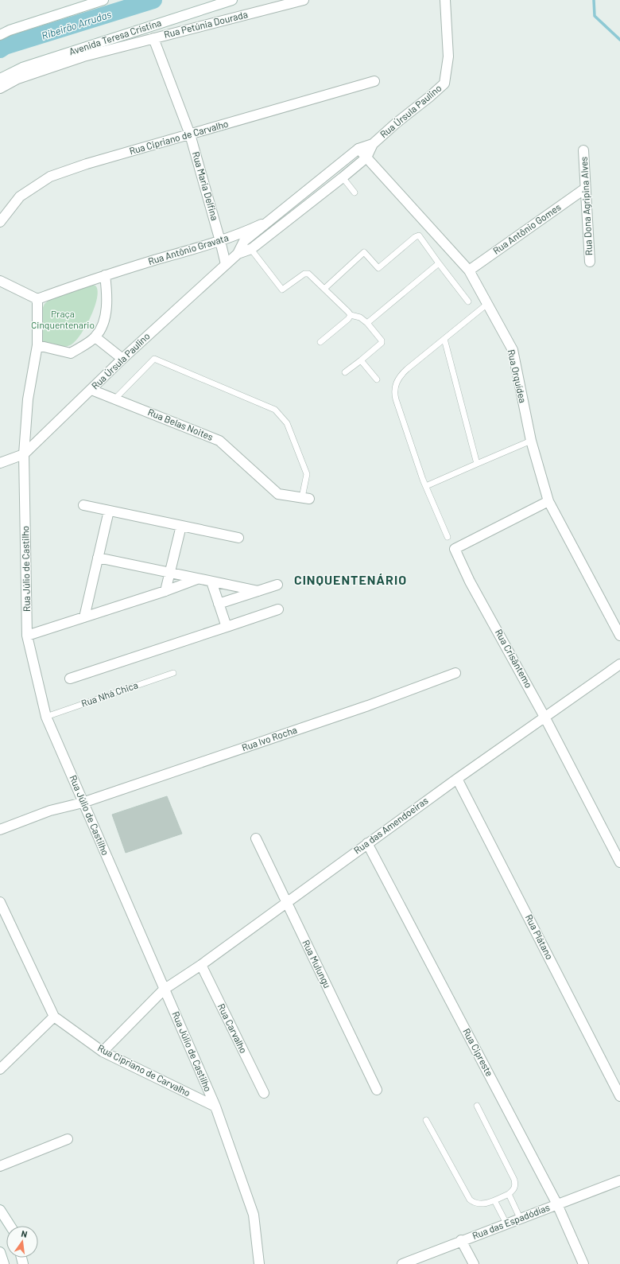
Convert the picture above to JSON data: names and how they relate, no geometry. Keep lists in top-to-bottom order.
{
  "streets": {
    "street": [
      "Rua Petúnia Dourada",
      "Avenida Teresa Cristina",
      "Rua Úrsula Paulino",
      "Rua Cipriano de Carvalho",
      "Rua Maria Delfina",
      "Rua Dona Agripina Alves",
      "Rua Antônio Gomes",
      "Rua Antônio Gravata",
      "Rua Orquídea",
      "Rua Belas Noites",
      "Rua Júlio de Castilho",
      "Rua Crisântemo",
      "Rua Ivo Rocha",
      "Rua das Amendoeiras",
      "Rua Plátano",
      "Rua Mulungu",
      "Rua Carvalho",
      "Rua Cipreste",
      "Rua das Espadódias"
    ],
    "lane": ["Rua Nhá Chica"]
  },
  "crossings": [
    ["Rua Petúnia Dourada", "Rua Maria Delfina"],
    ["Rua Úrsula Paulino", "Rua Maria Delfina"],
    ["Rua Úrsula Paulino", "Rua Antônio Gravata"],
    ["Rua Úrsula Paulino", "Rua Orquídea"],
    ["Rua Úrsula Paulino", "Rua Belas Noites"],
    ["Rua Úrsula Paulino", "Rua Júlio de Castilho"],
    ["Rua Cipriano de Carvalho", "Rua Maria Delfina"],
    ["Rua Cipriano de Carvalho", "Rua Júlio de Castilho"],
    ["Rua Cipriano de Carvalho", "Rua das Amendoeiras"],
    ["Rua Maria Delfina", "Rua Antônio Gravata"],
    ["Rua Dona Agripina Alves", "Rua Antônio Gomes"],
    ["Rua Antônio Gomes", "Rua Orquídea"],
    ["Rua Antônio Gravata", "Rua Júlio de Castilho"],
    ["Rua Orquídea", "Rua Crisântemo"],
    ["Rua Júlio de Castilho", "Rua Nhá Chica"],
    ["Rua Júlio de Castilho", "Rua Ivo Rocha"],
    ["Rua Júlio de Castilho", "Rua das Amendoeiras"],
    ["Rua Crisântemo", "Rua das Amendoeiras"],
    ["Rua das Amendoeiras", "Rua Plátano"],
    ["Rua das Amendoeiras", "Rua Mulungu"],
    ["Rua das Amendoeiras", "Rua Carvalho"],
    ["Rua das Amendoeiras", "Rua Cipreste"],
    ["Rua Cipreste", "Rua das Espadódias"]
  ],
  "districts": ["CINQUENTENÁRIO"],
  "water": ["Ribeirão Arrudas"],
  "parks": ["Praça Cinquentenario"],
  "north": "top"
}
